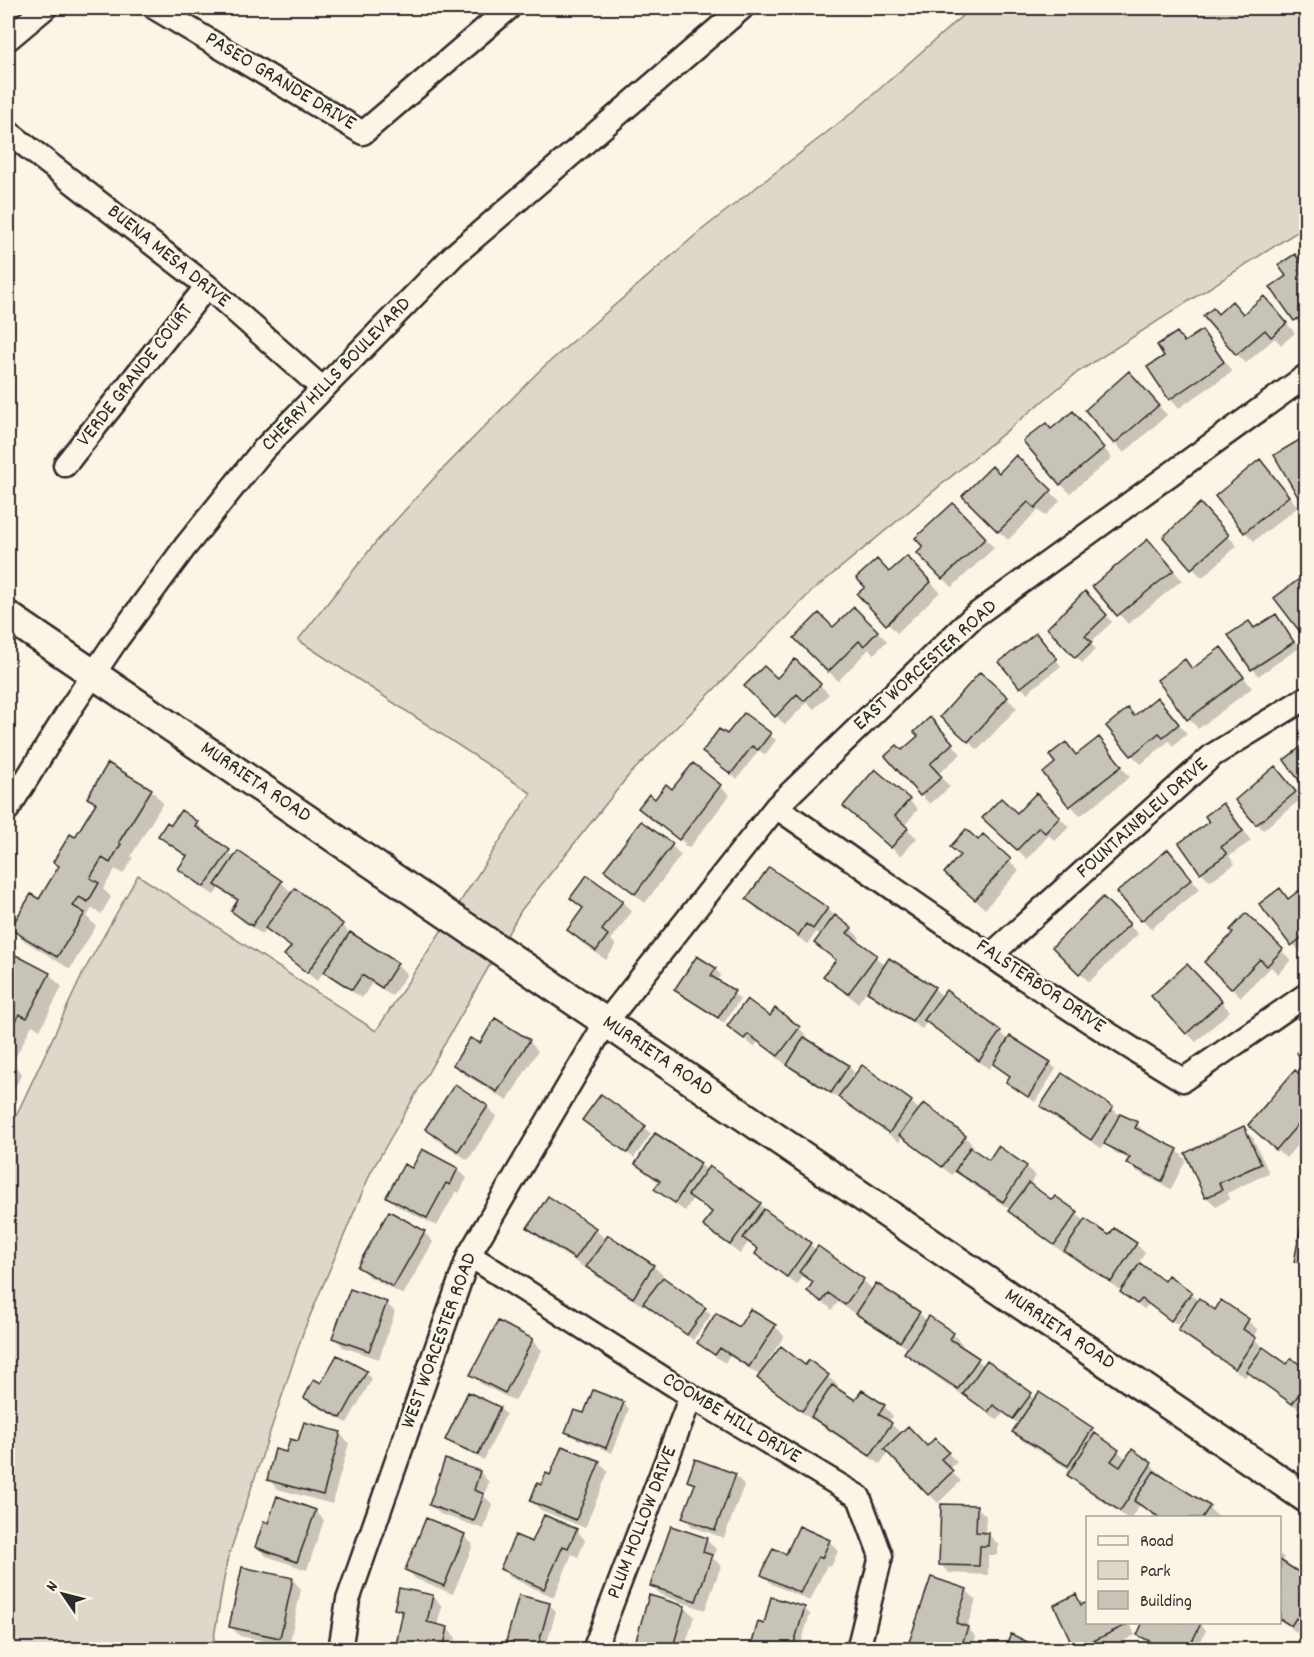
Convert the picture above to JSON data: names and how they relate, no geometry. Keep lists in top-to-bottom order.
{
  "streets": {
    "main road": ["MURRIETA ROAD"],
    "street": [
      "PASEO GRANDE DRIVE",
      "BUENA MESA DRIVE",
      "CHERRY HILLS BOULEVARD",
      "VERDE GRANDE COURT",
      "EAST WORCESTER ROAD",
      "FOUNTAINBLEU DRIVE",
      "FALSTERBOR DRIVE",
      "WEST WORCESTER ROAD",
      "COOMBE HILL DRIVE",
      "PLUM HOLLOW DRIVE"
    ]
  },
  "crossings": [
    ["BUENA MESA DRIVE", "CHERRY HILLS BOULEVARD"],
    ["BUENA MESA DRIVE", "VERDE GRANDE COURT"],
    ["CHERRY HILLS BOULEVARD", "MURRIETA ROAD"],
    ["EAST WORCESTER ROAD", "MURRIETA ROAD"],
    ["EAST WORCESTER ROAD", "FALSTERBOR DRIVE"],
    ["EAST WORCESTER ROAD", "WEST WORCESTER ROAD"],
    ["MURRIETA ROAD", "WEST WORCESTER ROAD"],
    ["FOUNTAINBLEU DRIVE", "FALSTERBOR DRIVE"],
    ["WEST WORCESTER ROAD", "COOMBE HILL DRIVE"],
    ["COOMBE HILL DRIVE", "PLUM HOLLOW DRIVE"]
  ],
  "legend": ["Road", "Park", "Building"],
  "north": "top left"
}
